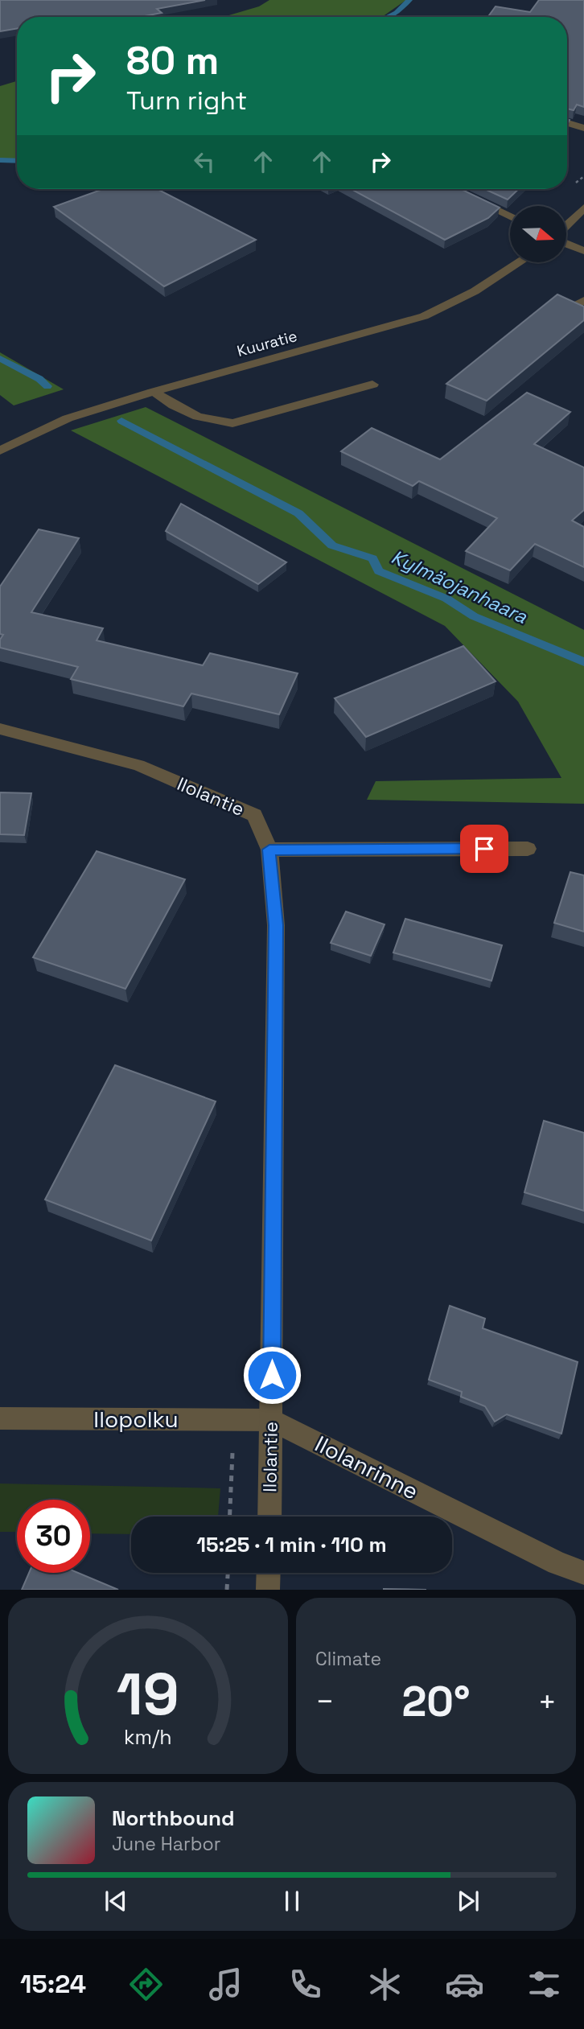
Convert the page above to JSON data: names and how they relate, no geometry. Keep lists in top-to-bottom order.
{
  "streets": {
    "street": [
      "Kuuratie",
      "Ilolantie",
      "Ilopolku",
      "Ilolanrinne"
    ]
  },
  "crossings": [
    ["Ilolantie", "Ilopolku"],
    ["Ilolantie", "Ilolanrinne"],
    ["Ilopolku", "Ilolanrinne"]
  ],
  "water": ["Kylmäojanhaara"],
  "north": "right",
  "page": {
    "turn": ["80 m", "Turn right"],
    "limit": "30",
    "trip": "15:25 · 1 min · 110 m",
    "tile": "Climate",
    "heat": ["−", "20°", "+"],
    "song": ["Northbound", "June Harbor"],
    "tabs": "15:24",
    "gauge": ["19", "km/h"]
  }
}
